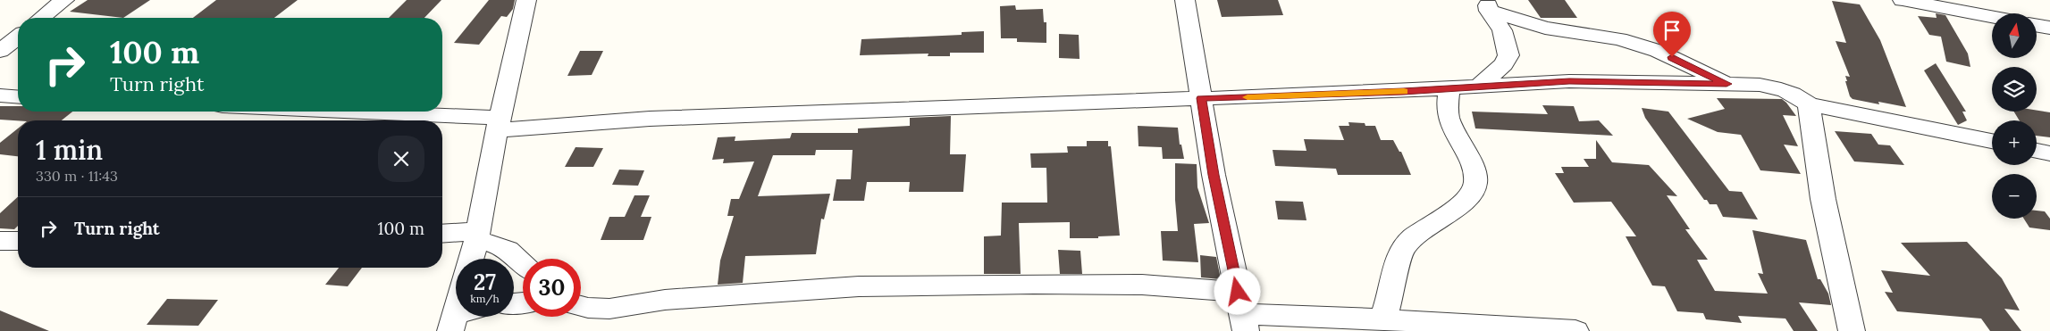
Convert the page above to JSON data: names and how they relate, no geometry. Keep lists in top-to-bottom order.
{
  "north": "top",
  "page": {
    "map_buttons": ["+", "−"],
    "turn": ["100 m", "Turn right"],
    "heading": ["1 min", "330 m · 11:43"],
    "list": [
      {
        "name": "Turn right",
        "value": "100 m"
      }
    ],
    "speed": "27 km/h",
    "limit": "30"
  }
}
